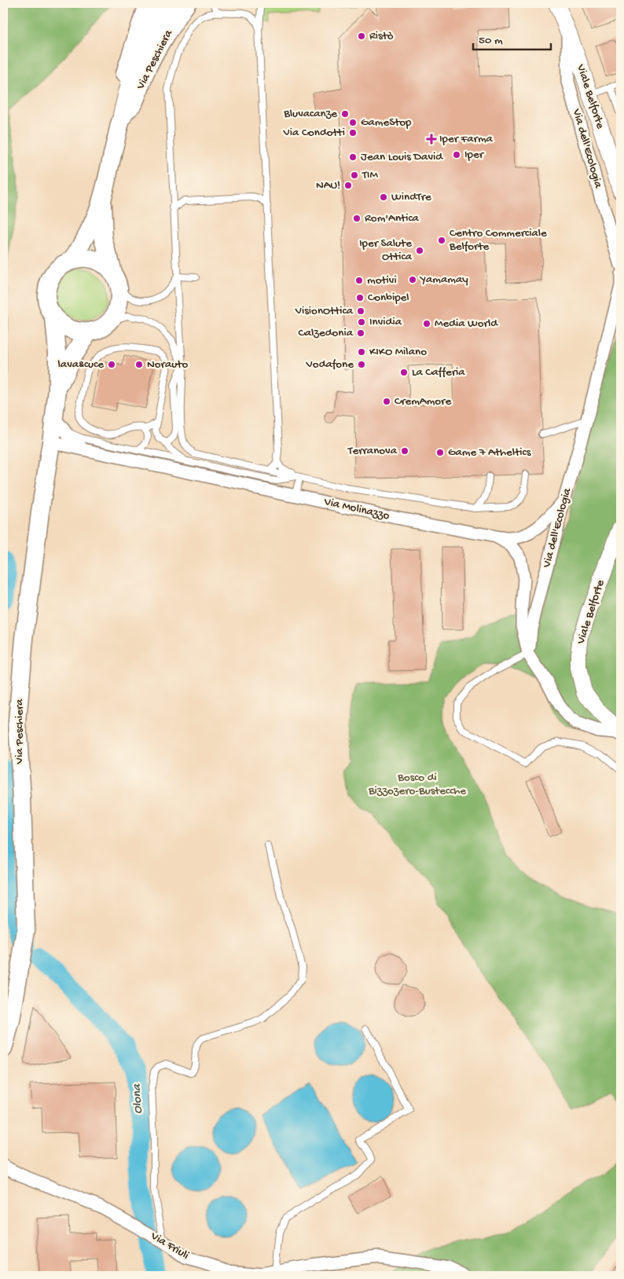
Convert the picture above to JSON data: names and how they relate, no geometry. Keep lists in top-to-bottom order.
{
  "streets": {
    "main road": ["Via Peschiera", "Viale Belforte"],
    "street": ["Via dell'Ecologia", "Via Molinazzo", "Via Friuli"]
  },
  "crossings": [
    ["Via Peschiera", "Via Molinazzo"],
    ["Viale Belforte", "Via dell'Ecologia"],
    ["Via dell'Ecologia", "Via Molinazzo"]
  ],
  "water": ["Olona"],
  "parks": ["Bosco di Bizzozero-Bustecche"],
  "places": {
    "other": [
      "Ristò",
      "Bluvacanze",
      "GameStop",
      "Via Condotti",
      "Iper",
      "Jean Louis David",
      "TIM",
      "NAU!",
      "WindTre",
      "Rom'Antica",
      "Centro Commerciale Belforte",
      "Iper Salute Ottica",
      "Yamamay",
      "motivi",
      "Conbipel",
      "VisionOttica",
      "Invidia",
      "Media World",
      "Calzedonia",
      "KIKO Milano",
      "lava&cuce",
      "Norauto",
      "Vodafone",
      "La Cafferia",
      "CremAmore",
      "Terranova",
      "Game 7 Atheltics"
    ],
    "health": ["Iper Farma"]
  },
  "scale_bar": "50 m"
}
